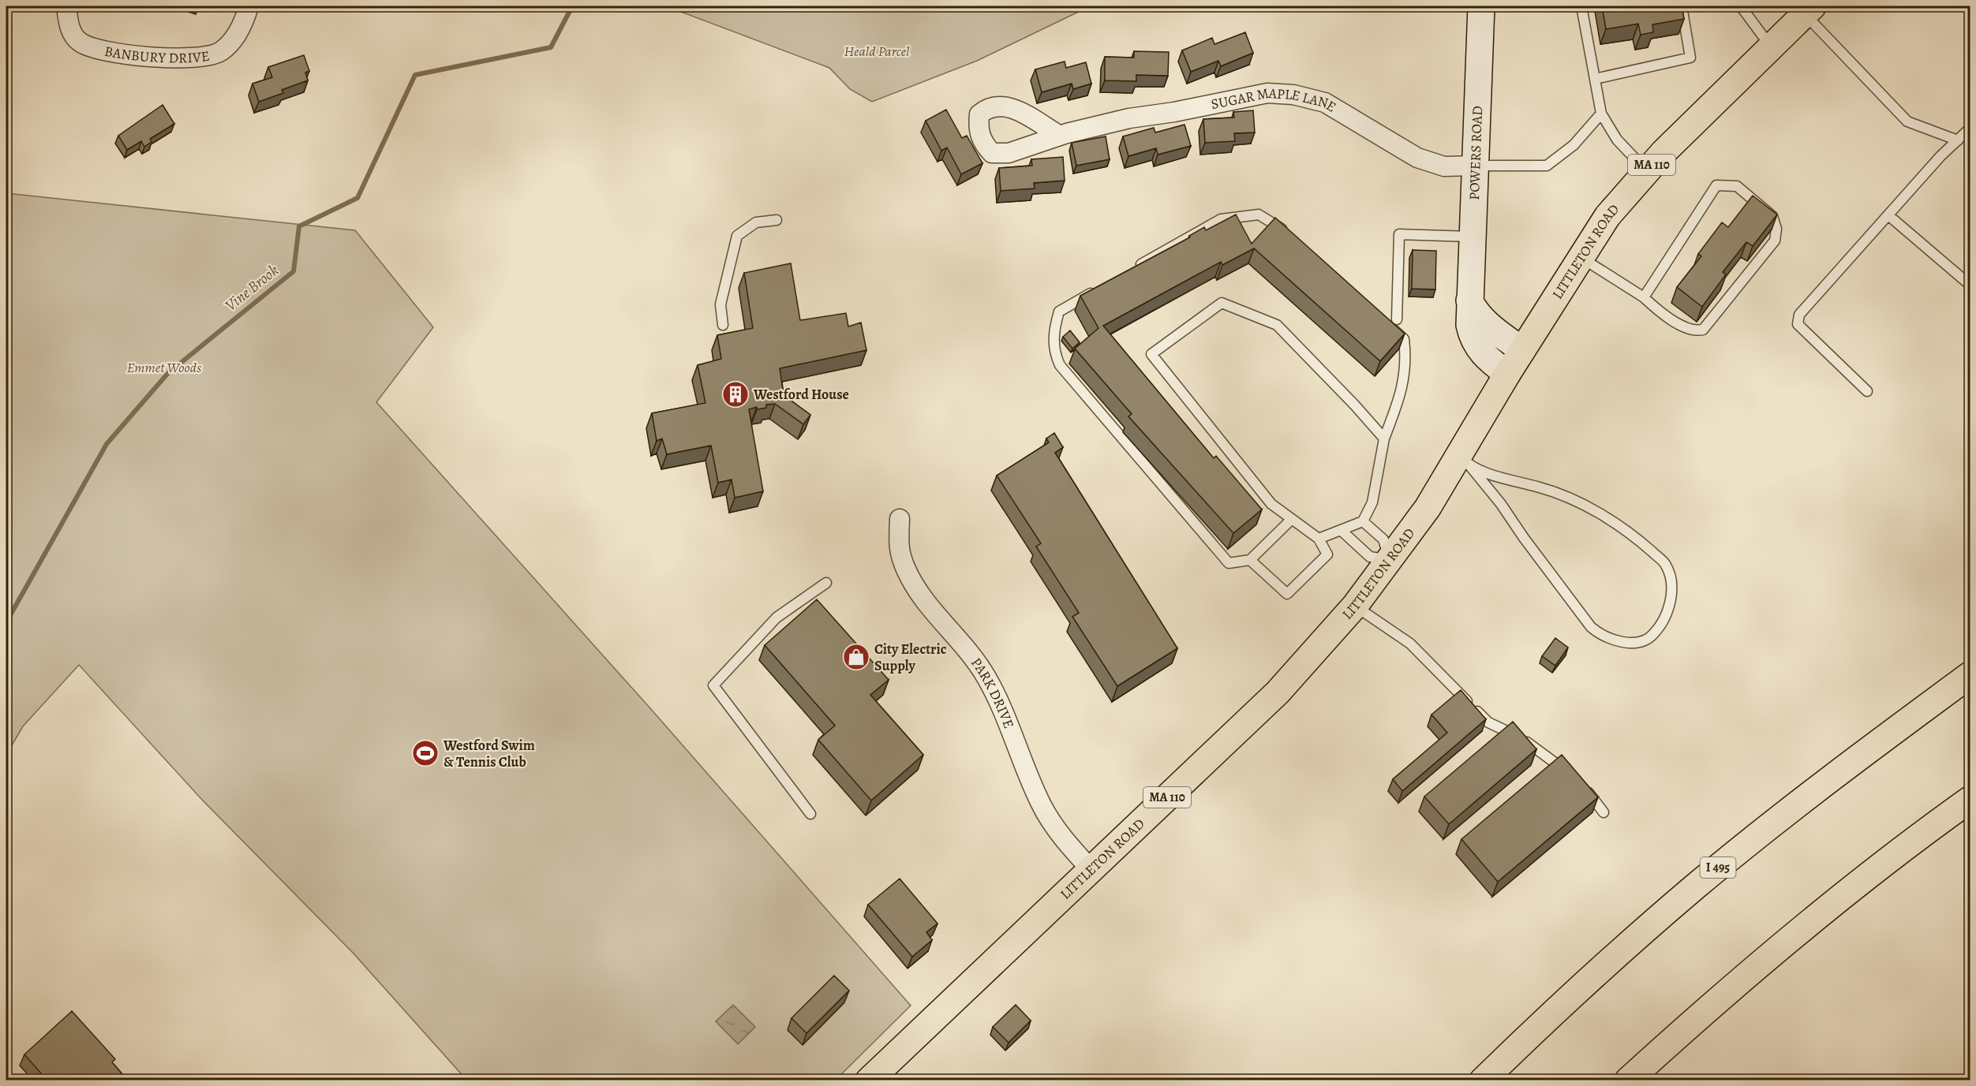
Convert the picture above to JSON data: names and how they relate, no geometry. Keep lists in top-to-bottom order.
{
  "streets": {
    "main road": [
      "POWERS ROAD",
      "MA 110",
      "LITTLETON ROAD",
      "I 495"
    ],
    "street": ["BANBURY DRIVE", "SUGAR MAPLE LANE", "PARK DRIVE"]
  },
  "crossings": [
    ["SUGAR MAPLE LANE", "POWERS ROAD"],
    ["POWERS ROAD", "LITTLETON ROAD"],
    ["LITTLETON ROAD", "PARK DRIVE"]
  ],
  "water": ["Vine Brook"],
  "parks": ["Heald Parcel", "Emmet Woods"],
  "places": {
    "building": ["Westford House"],
    "shop": ["City Electric Supply"],
    "sports": ["Westford Swim & Tennis Club"]
  }
}
